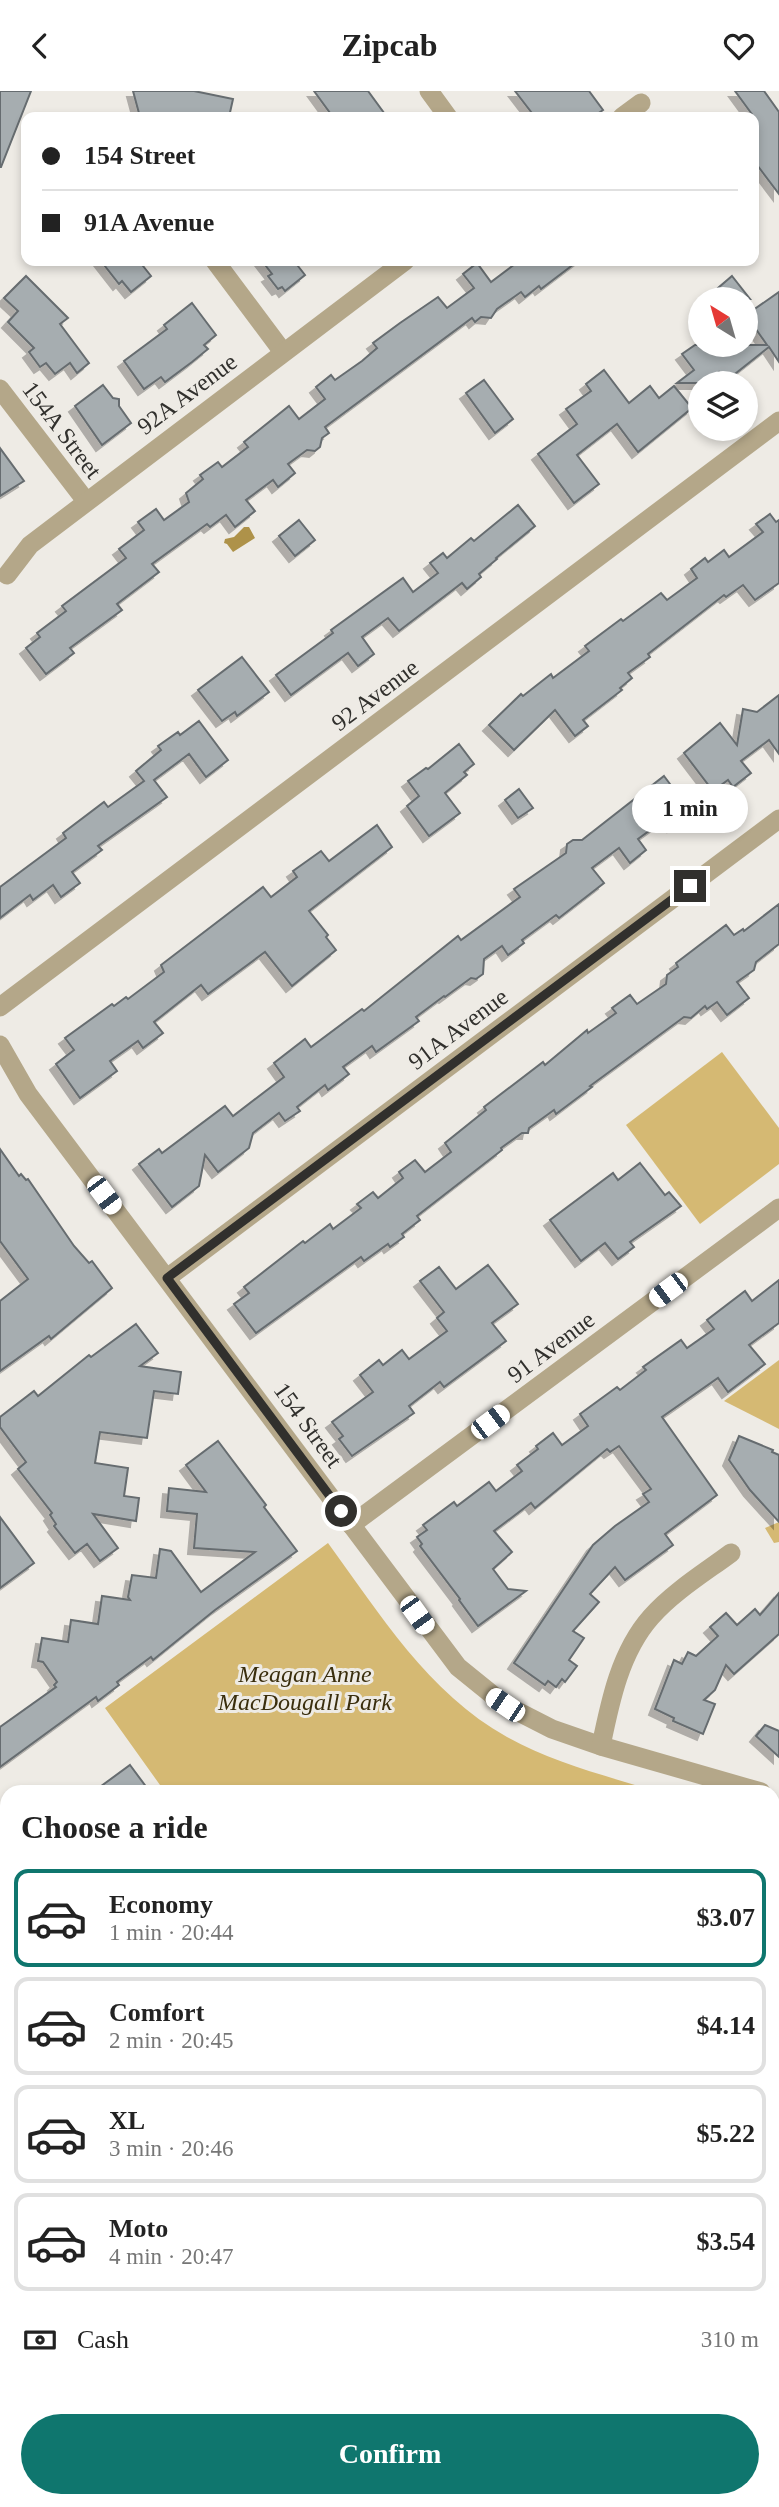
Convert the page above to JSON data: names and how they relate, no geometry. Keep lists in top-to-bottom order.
{
  "streets": {
    "street": [
      "92A Avenue",
      "154A Street",
      "92 Avenue",
      "91A Avenue",
      "91 Avenue",
      "154 Street"
    ]
  },
  "crossings": [
    ["92A Avenue", "154A Street"],
    ["91A Avenue", "154 Street"],
    ["91 Avenue", "154 Street"]
  ],
  "parks": ["Meagan Anne MacDougall Park"],
  "north": "top left",
  "page": {
    "header": "Zipcab",
    "banner": ["154 Street", "91A Avenue"],
    "bubble": "1 min",
    "heading": "Choose a ride",
    "list": [
      {
        "name": "Economy",
        "note": "1 min · 20:44",
        "value": "$3.07"
      },
      {
        "name": "Comfort",
        "note": "2 min · 20:45",
        "value": "$4.14"
      },
      {
        "name": "XL",
        "note": "3 min · 20:46",
        "value": "$5.22"
      },
      {
        "name": "Moto",
        "note": "4 min · 20:47",
        "value": "$3.54"
      }
    ],
    "pay": ["Cash", "310 m"],
    "buttons": "Confirm"
  }
}
